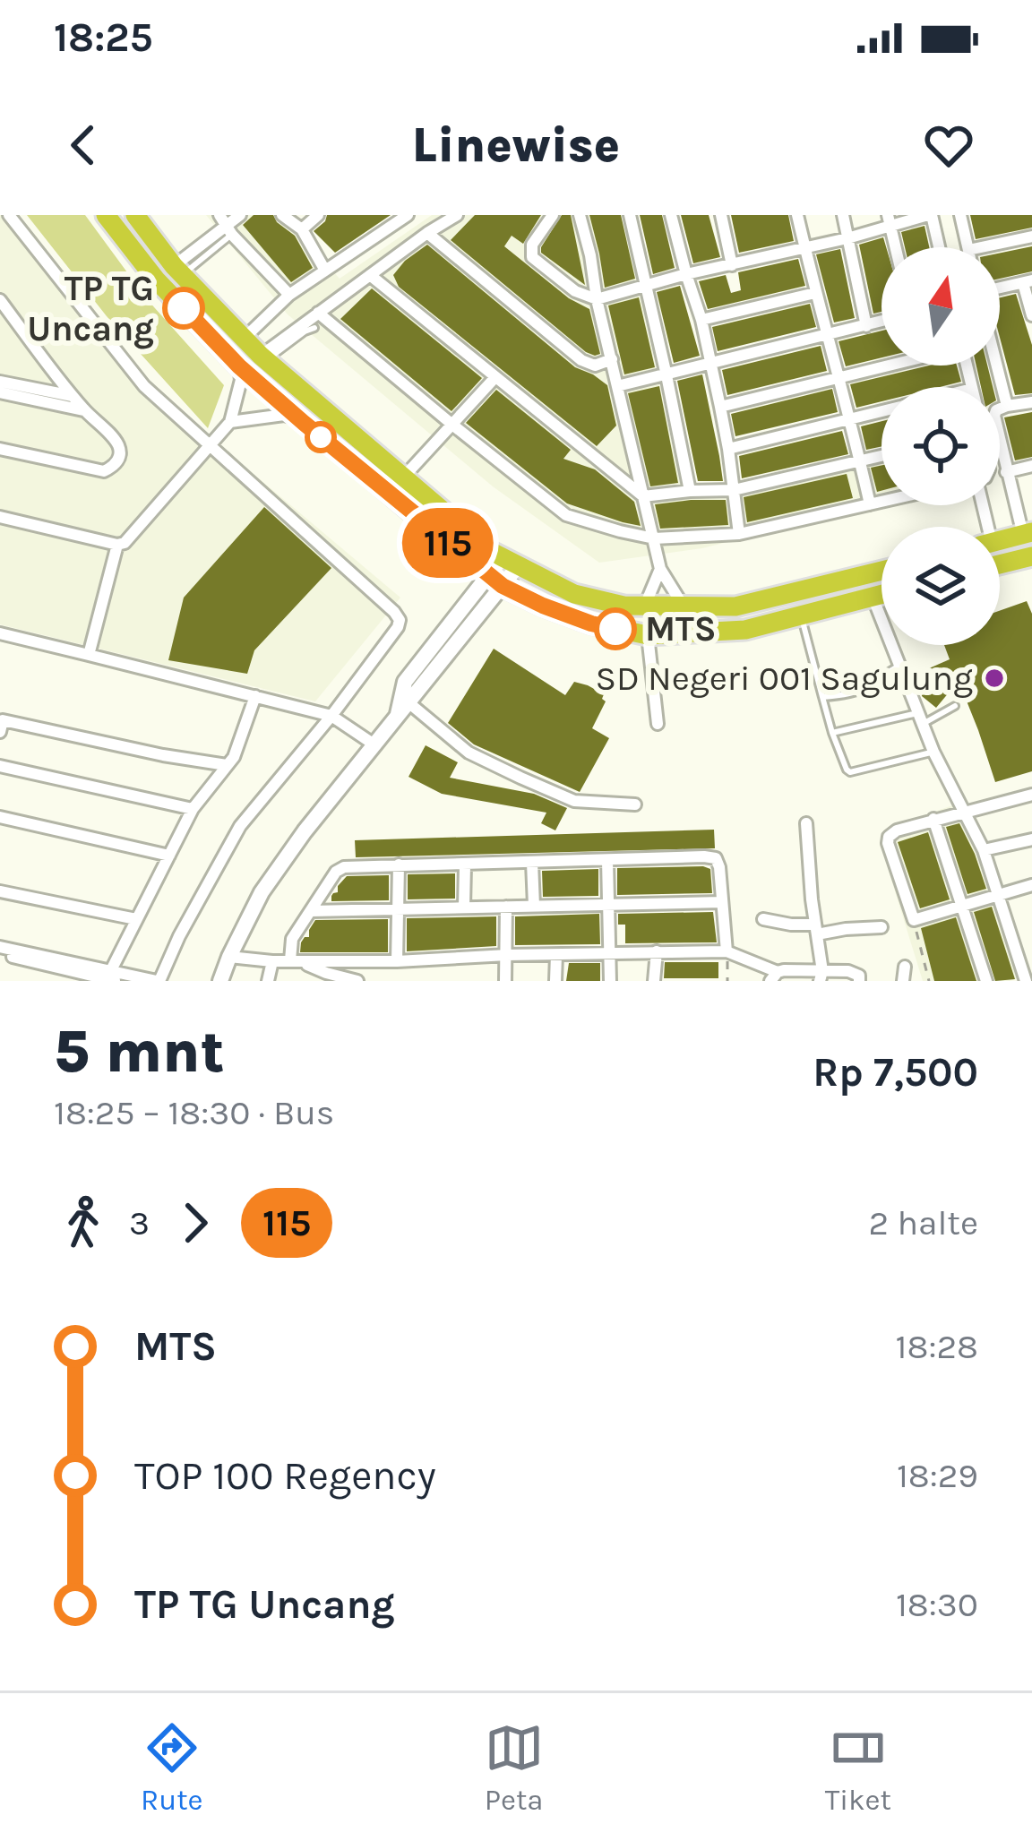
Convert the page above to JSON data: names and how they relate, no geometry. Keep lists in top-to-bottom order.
{
  "places": ["TP TG Uncang", "MTS", "SD Negeri 001 Sagulung"],
  "lines": ["bus line 115"],
  "north": "top",
  "page": {
    "status": "18:25",
    "header": "Linewise",
    "on_map": "115",
    "heading": ["5 mnt", "18:25 – 18:30 · Bus", "Rp 7,500"],
    "legs": ["3", "115", "2 halte"],
    "list": [
      {
        "name": "MTS",
        "value": "18:28"
      },
      {
        "name": "TOP 100 Regency",
        "value": "18:29"
      },
      {
        "name": "TP TG Uncang",
        "value": "18:30"
      }
    ],
    "tabs": ["Rute", "Peta", "Tiket"]
  }
}
